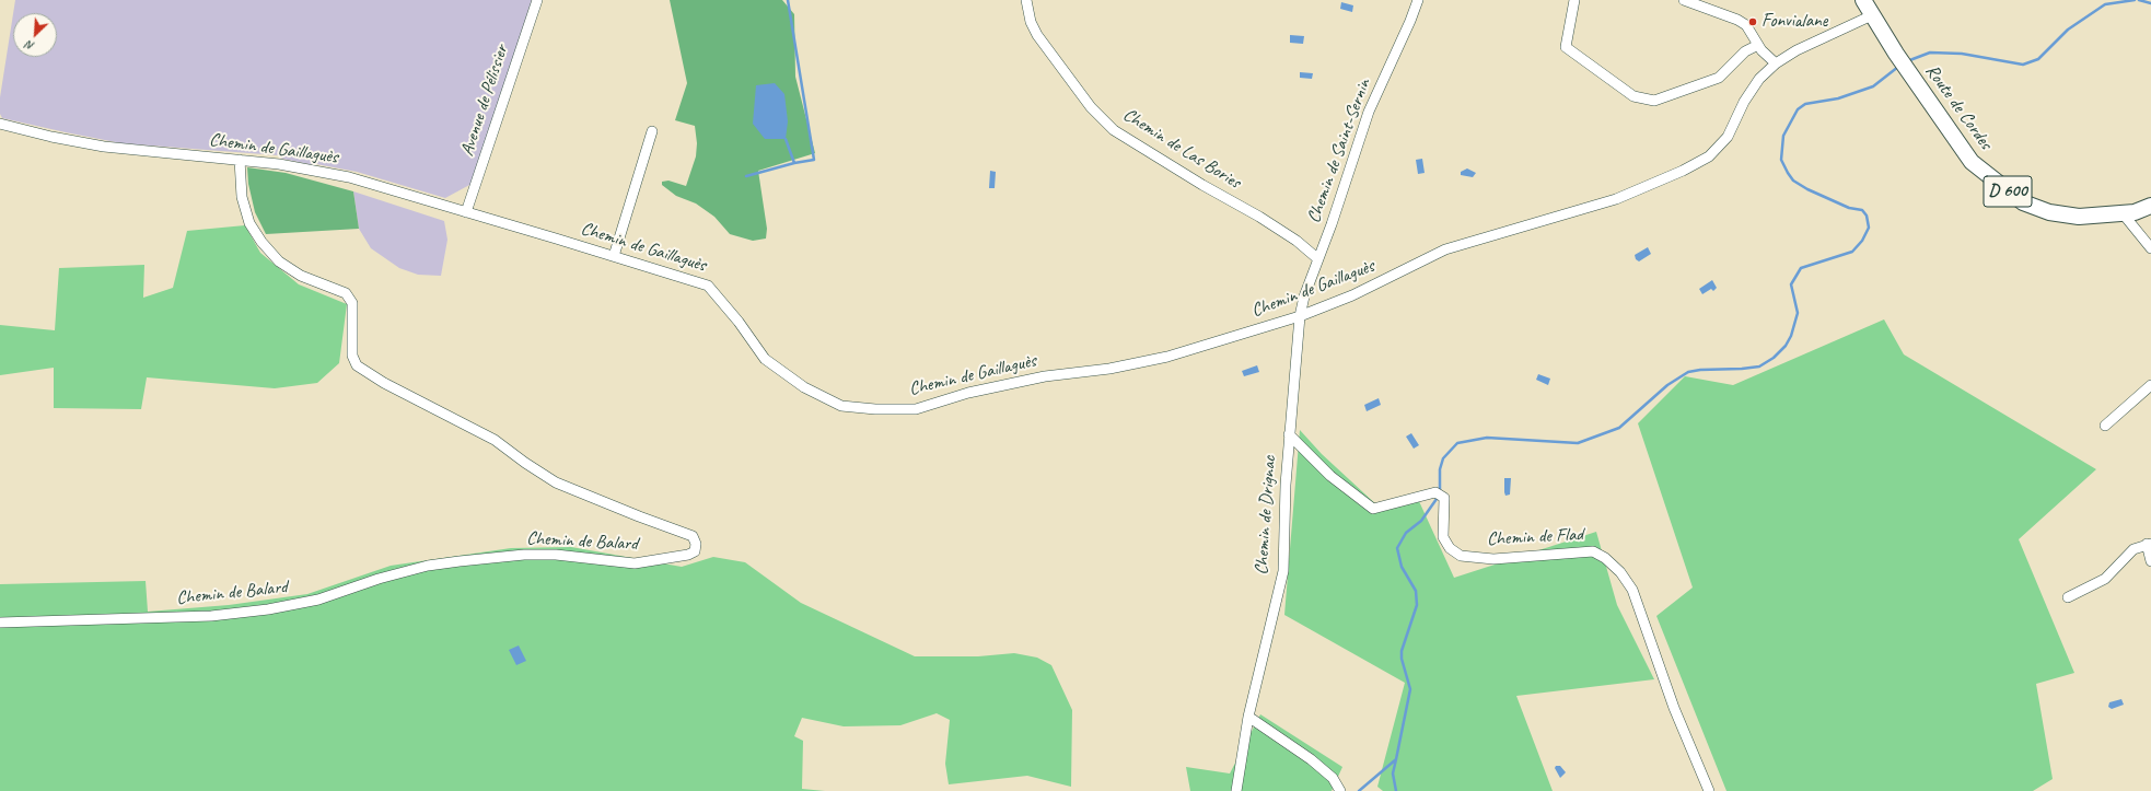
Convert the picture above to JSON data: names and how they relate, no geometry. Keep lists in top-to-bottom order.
{
  "streets": {
    "main road": ["Route de Cordes", "D 600"],
    "street": [
      "Avenue de Pélissier",
      "Chemin de Gaillaguès",
      "Chemin de Las Bories",
      "Chemin de Saint-Sernin",
      "Chemin de Drignac",
      "Chemin de Flad",
      "Chemin de Balard"
    ]
  },
  "crossings": [
    ["Avenue de Pélissier", "Chemin de Gaillaguès"],
    ["Route de Cordes", "Chemin de Gaillaguès"],
    ["Chemin de Gaillaguès", "Chemin de Saint-Sernin"],
    ["Chemin de Gaillaguès", "Chemin de Drignac"],
    ["Chemin de Gaillaguès", "Chemin de Balard"],
    ["Chemin de Las Bories", "Chemin de Saint-Sernin"],
    ["Chemin de Saint-Sernin", "Chemin de Drignac"],
    ["Chemin de Drignac", "Chemin de Flad"]
  ],
  "places": ["Fonvialane"],
  "north": "bottom left"
}
